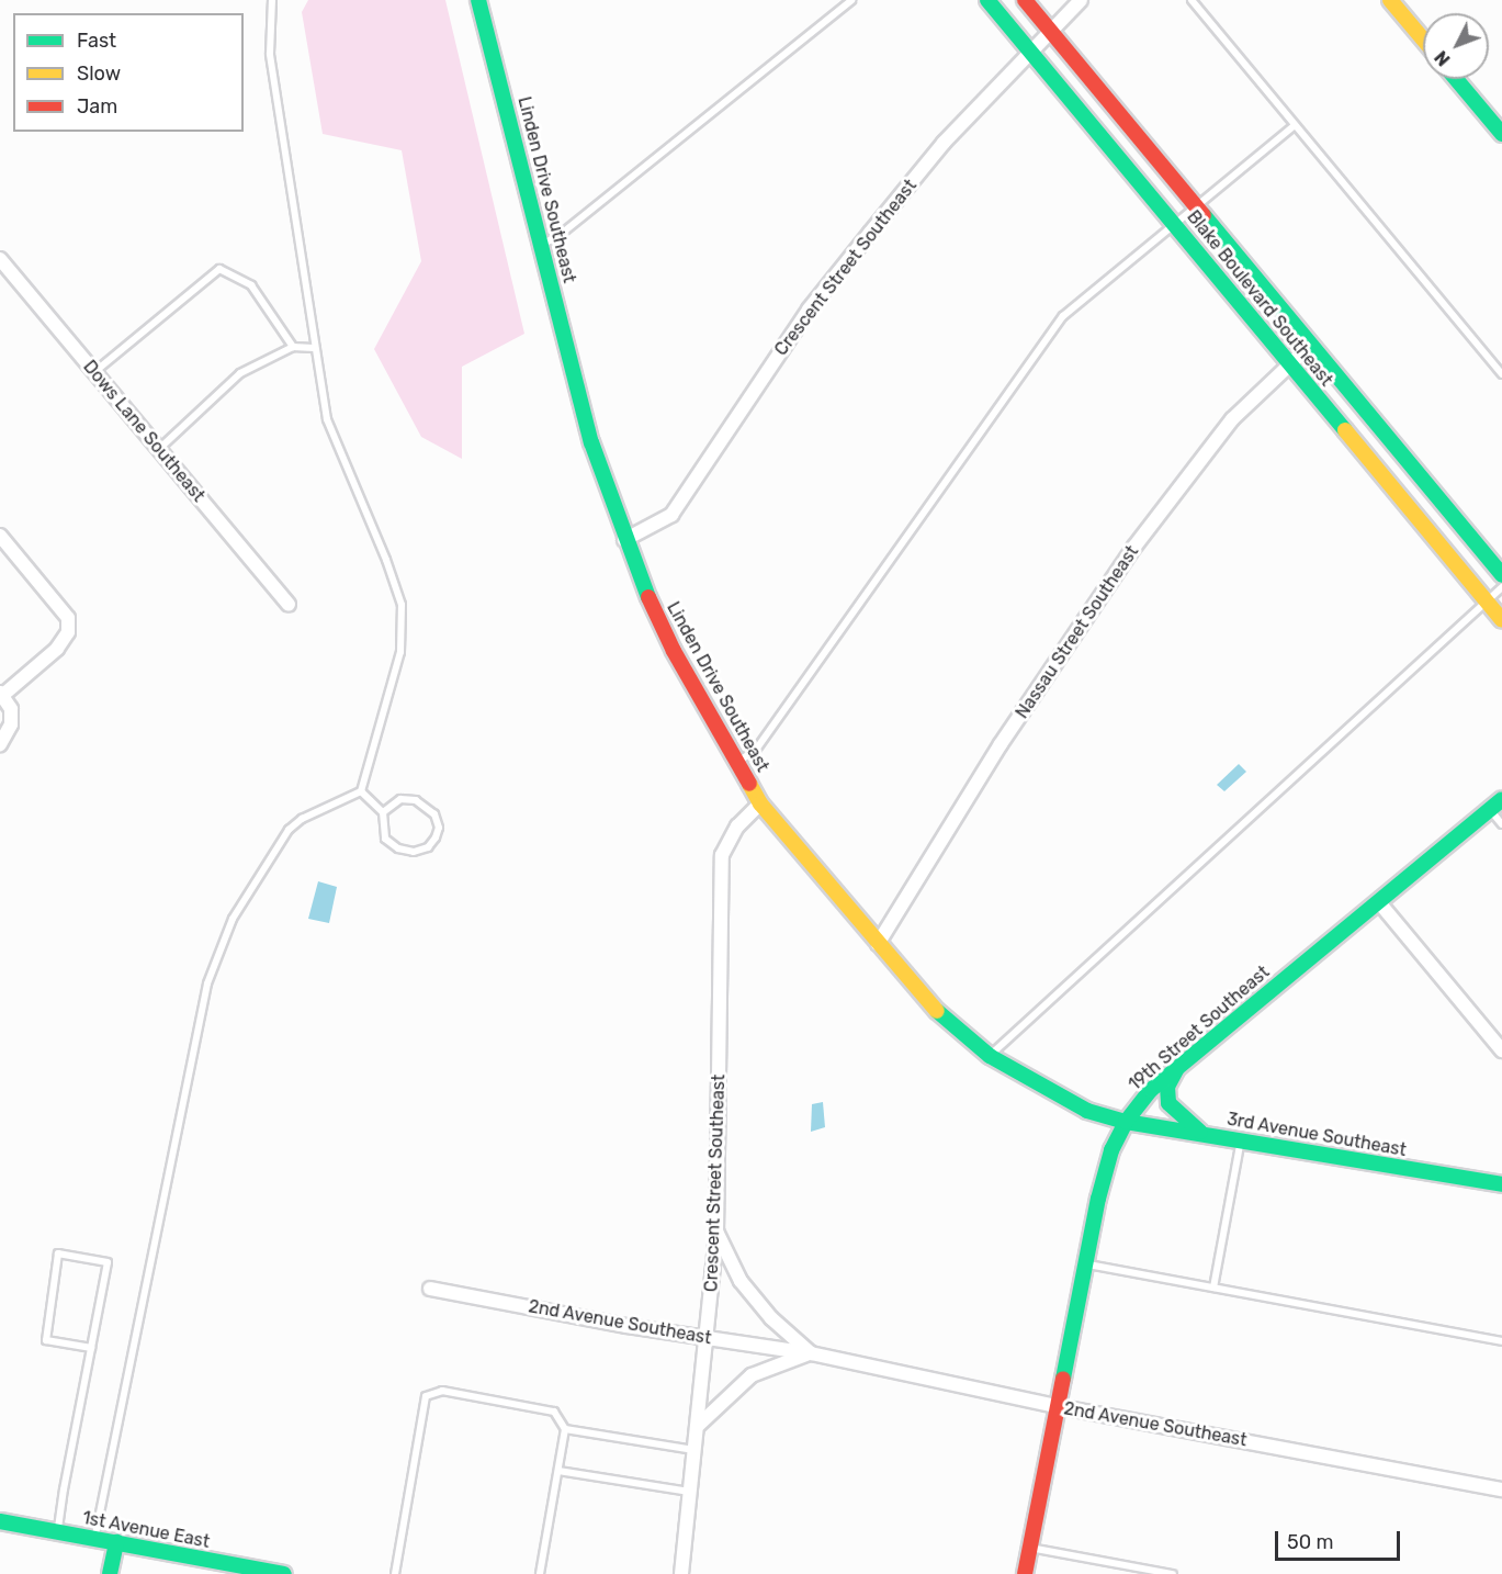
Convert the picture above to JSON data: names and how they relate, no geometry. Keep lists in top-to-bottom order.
{
  "streets": {
    "street": [
      "Linden Drive Southeast",
      "Crescent Street Southeast",
      "Blake Boulevard Southeast",
      "Dows Lane Southeast",
      "Nassau Street Southeast",
      "19th Street Southeast",
      "3rd Avenue Southeast",
      "2nd Avenue Southeast",
      "1st Avenue East"
    ]
  },
  "crossings": [
    ["Linden Drive Southeast", "Crescent Street Southeast"],
    ["Linden Drive Southeast", "Nassau Street Southeast"],
    ["Linden Drive Southeast", "19th Street Southeast"],
    ["Linden Drive Southeast", "3rd Avenue Southeast"],
    ["Crescent Street Southeast", "Blake Boulevard Southeast"],
    ["Crescent Street Southeast", "2nd Avenue Southeast"],
    ["Blake Boulevard Southeast", "Nassau Street Southeast"],
    ["19th Street Southeast", "3rd Avenue Southeast"],
    ["19th Street Southeast", "2nd Avenue Southeast"]
  ],
  "legend": ["Fast", "Slow", "Jam"],
  "scale_bar": "50 m",
  "north": "bottom left"
}
